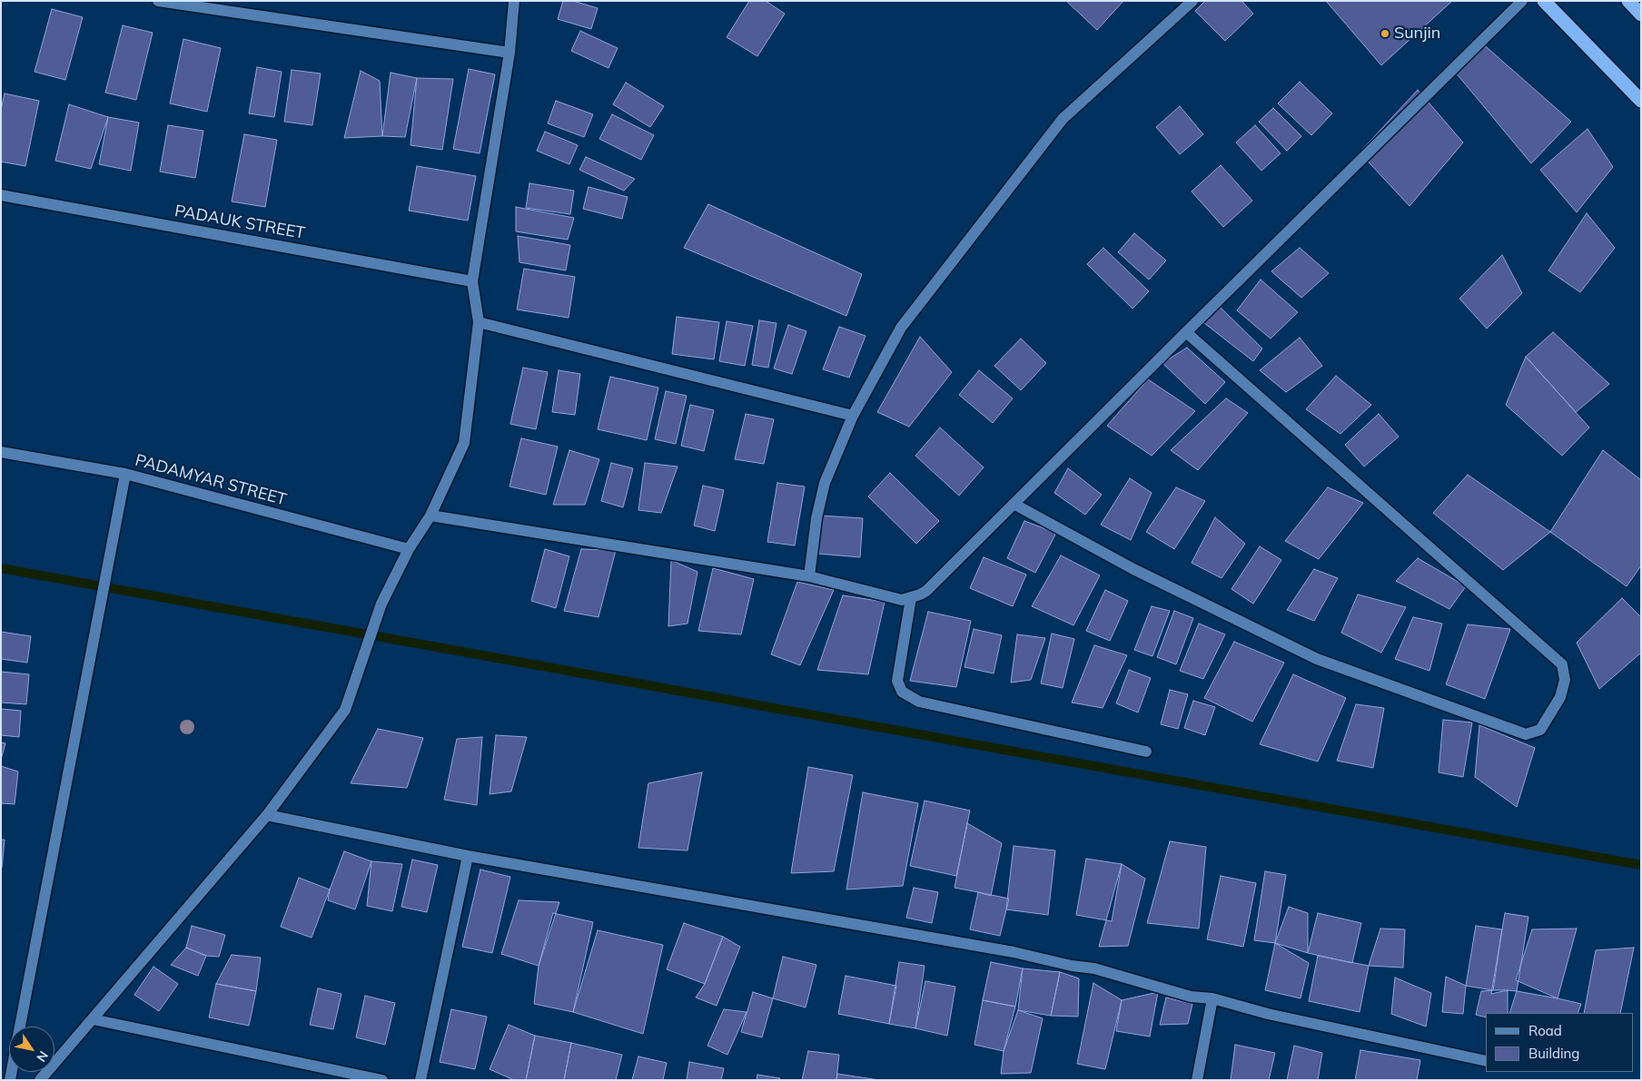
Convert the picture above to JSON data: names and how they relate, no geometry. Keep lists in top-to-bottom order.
{
  "streets": {
    "street": ["PADAUK STREET", "PADAMYAR STREET"]
  },
  "places": ["Sunjin"],
  "legend": ["Road", "Building"],
  "north": "bottom right"
}
